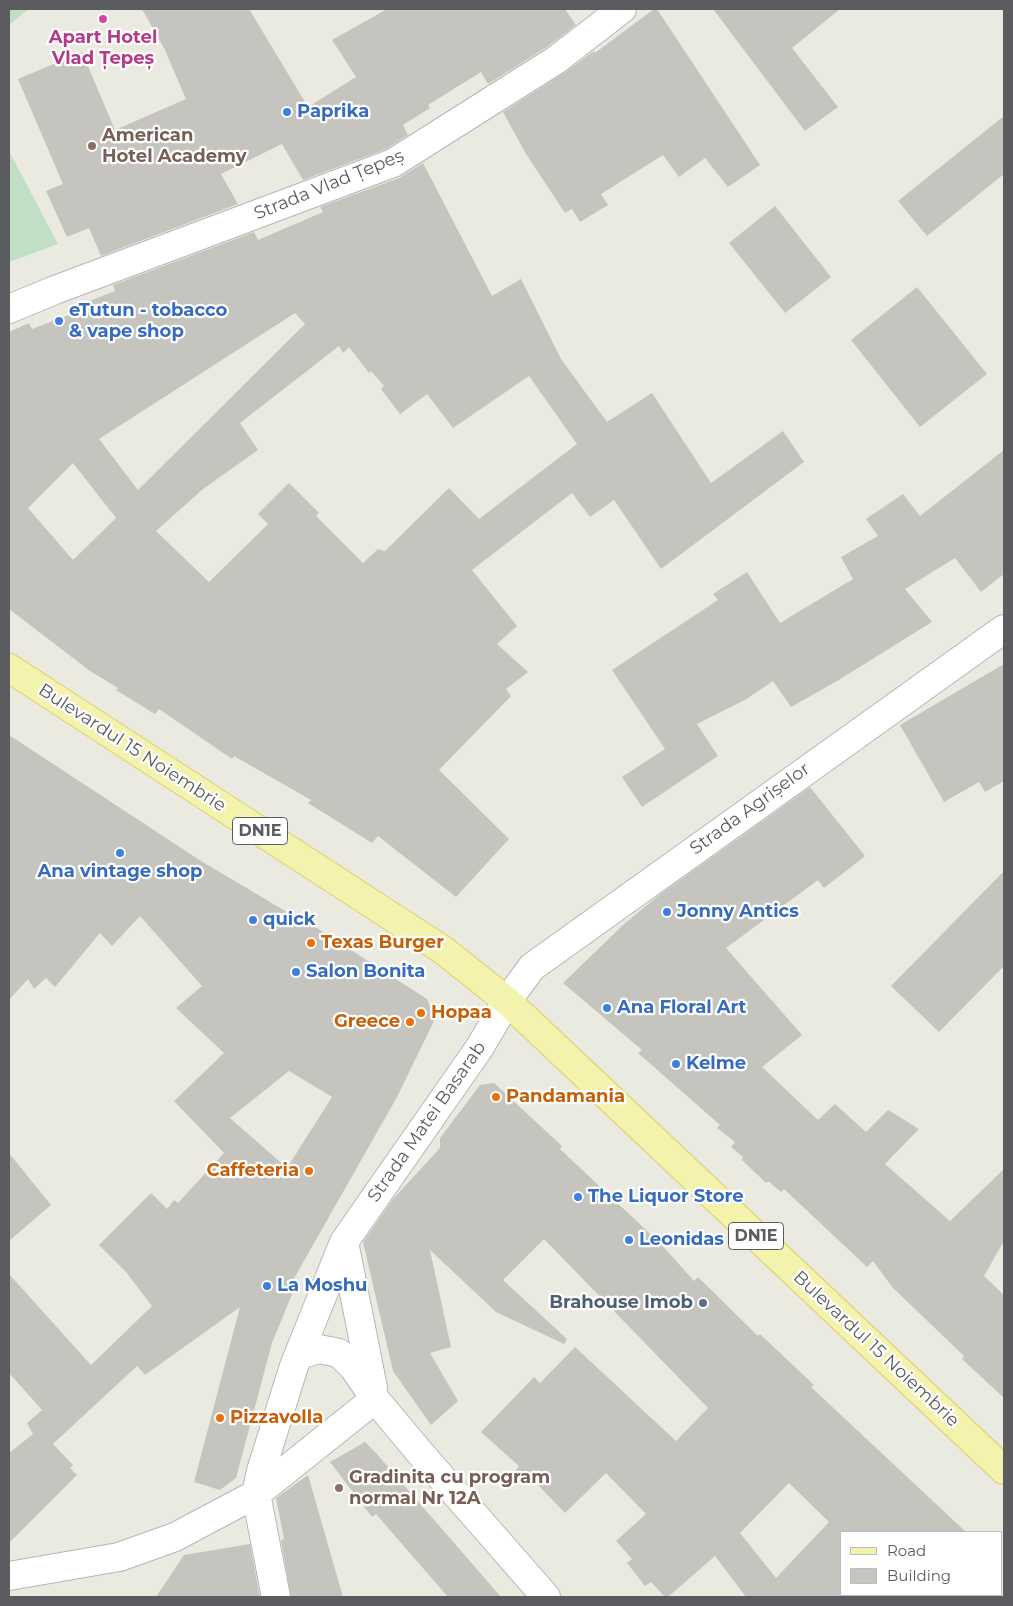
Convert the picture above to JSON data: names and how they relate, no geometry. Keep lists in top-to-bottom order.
{
  "streets": {
    "main road": ["Bulevardul 15 Noiembrie", "DN1E"],
    "street": ["Strada Vlad Țepeș", "Strada Agrișelor", "Strada Matei Basarab"]
  },
  "crossings": [
    ["Bulevardul 15 Noiembrie", "Strada Agrișelor"],
    ["Bulevardul 15 Noiembrie", "Strada Matei Basarab"],
    ["Strada Agrișelor", "Strada Matei Basarab"]
  ],
  "places": [
    "Apart Hotel Vlad Țepeș",
    "Paprika",
    "American Hotel Academy",
    "eTutun - tobacco & vape shop",
    "Ana vintage shop",
    "Jonny Antics",
    "quick",
    "Texas Burger",
    "Salon Bonita",
    "Ana Floral Art",
    "Hopaa",
    "Greece",
    "Kelme",
    "Pandamania",
    "Caffeteria",
    "The Liquor Store",
    "Leonidas",
    "La Moshu",
    "Brahouse Imob",
    "Pizzavolla",
    "Gradinita cu program normal Nr 12A"
  ],
  "legend": ["Road", "Building"]
}
